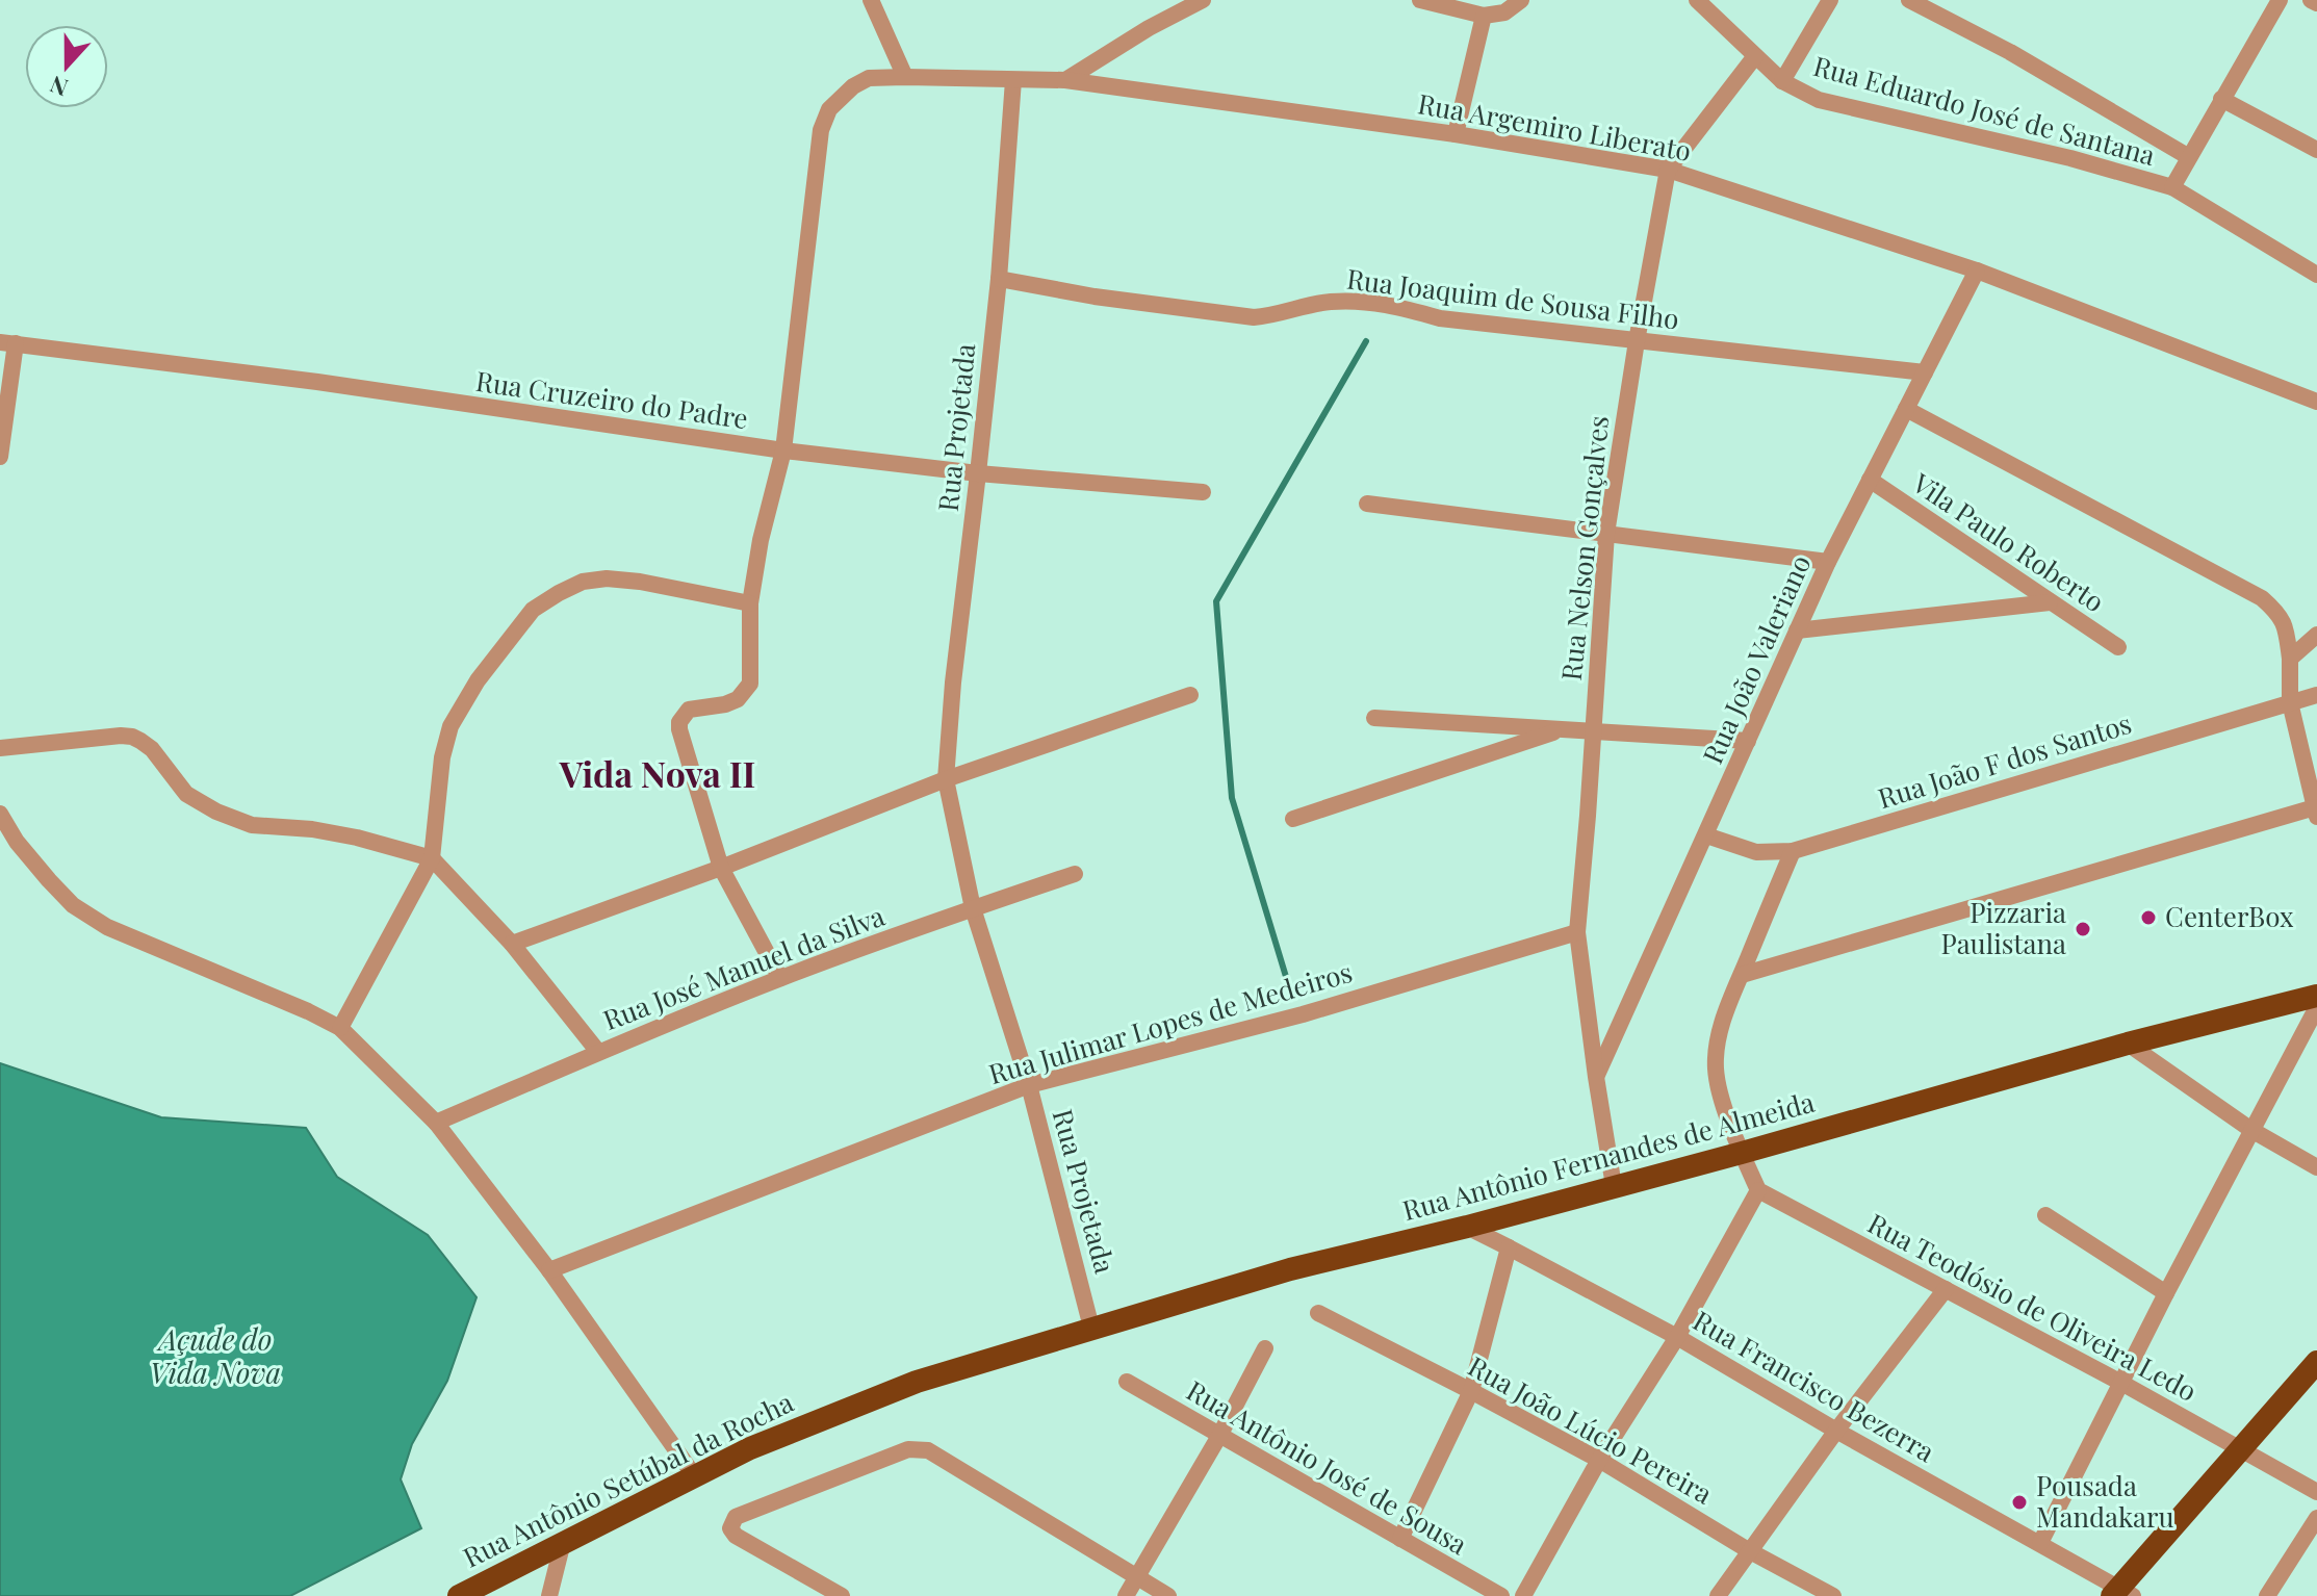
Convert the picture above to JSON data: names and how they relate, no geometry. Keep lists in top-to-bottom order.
{
  "streets": {
    "highway": ["Rua Antônio Fernandes de Almeida", "Rua Antônio Setúbal da Rocha"],
    "street": [
      "Rua Eduardo José de Santana",
      "Rua Argemiro Liberato",
      "Rua Joaquim de Sousa Filho",
      "Rua Cruzeiro do Padre",
      "Rua Projetada",
      "Vila Paulo Roberto",
      "Rua Nelson Gonçalves",
      "Rua João Valeriano",
      "Rua João F dos Santos",
      "Rua José Manuel da Silva",
      "Rua Julimar Lopes de Medeiros",
      "Rua Teodósio de Oliveira Ledo",
      "Rua Francisco Bezerra",
      "Rua João Lúcio Pereira",
      "Rua Antônio José de Sousa"
    ]
  },
  "crossings": [
    ["Rua Eduardo José de Santana", "Rua Nelson Gonçalves"],
    ["Rua Argemiro Liberato", "Rua Cruzeiro do Padre"],
    ["Rua Argemiro Liberato", "Rua Projetada"],
    ["Rua Argemiro Liberato", "Rua Nelson Gonçalves"],
    ["Rua Argemiro Liberato", "Rua João Valeriano"],
    ["Rua Joaquim de Sousa Filho", "Rua Projetada"],
    ["Rua Joaquim de Sousa Filho", "Rua Nelson Gonçalves"],
    ["Rua Joaquim de Sousa Filho", "Rua João Valeriano"],
    ["Rua Cruzeiro do Padre", "Rua Projetada"],
    ["Rua Projetada", "Rua José Manuel da Silva"],
    ["Rua Projetada", "Rua Julimar Lopes de Medeiros"],
    ["Rua Projetada", "Rua Antônio Fernandes de Almeida"],
    ["Vila Paulo Roberto", "Rua João Valeriano"],
    ["Rua Nelson Gonçalves", "Rua João Valeriano"],
    ["Rua Nelson Gonçalves", "Rua Julimar Lopes de Medeiros"],
    ["Rua Nelson Gonçalves", "Rua Antônio Fernandes de Almeida"],
    ["Rua João Valeriano", "Rua João F dos Santos"],
    ["Rua Antônio Fernandes de Almeida", "Rua Francisco Bezerra"],
    ["Rua Antônio Fernandes de Almeida", "Rua Antônio Setúbal da Rocha"]
  ],
  "districts": ["Vida Nova II"],
  "water": ["Açude do Vida Nova"],
  "places": ["CenterBox", "Pizzaria Paulistana", "Pousada Mandakaru"],
  "north": "bottom"
}
